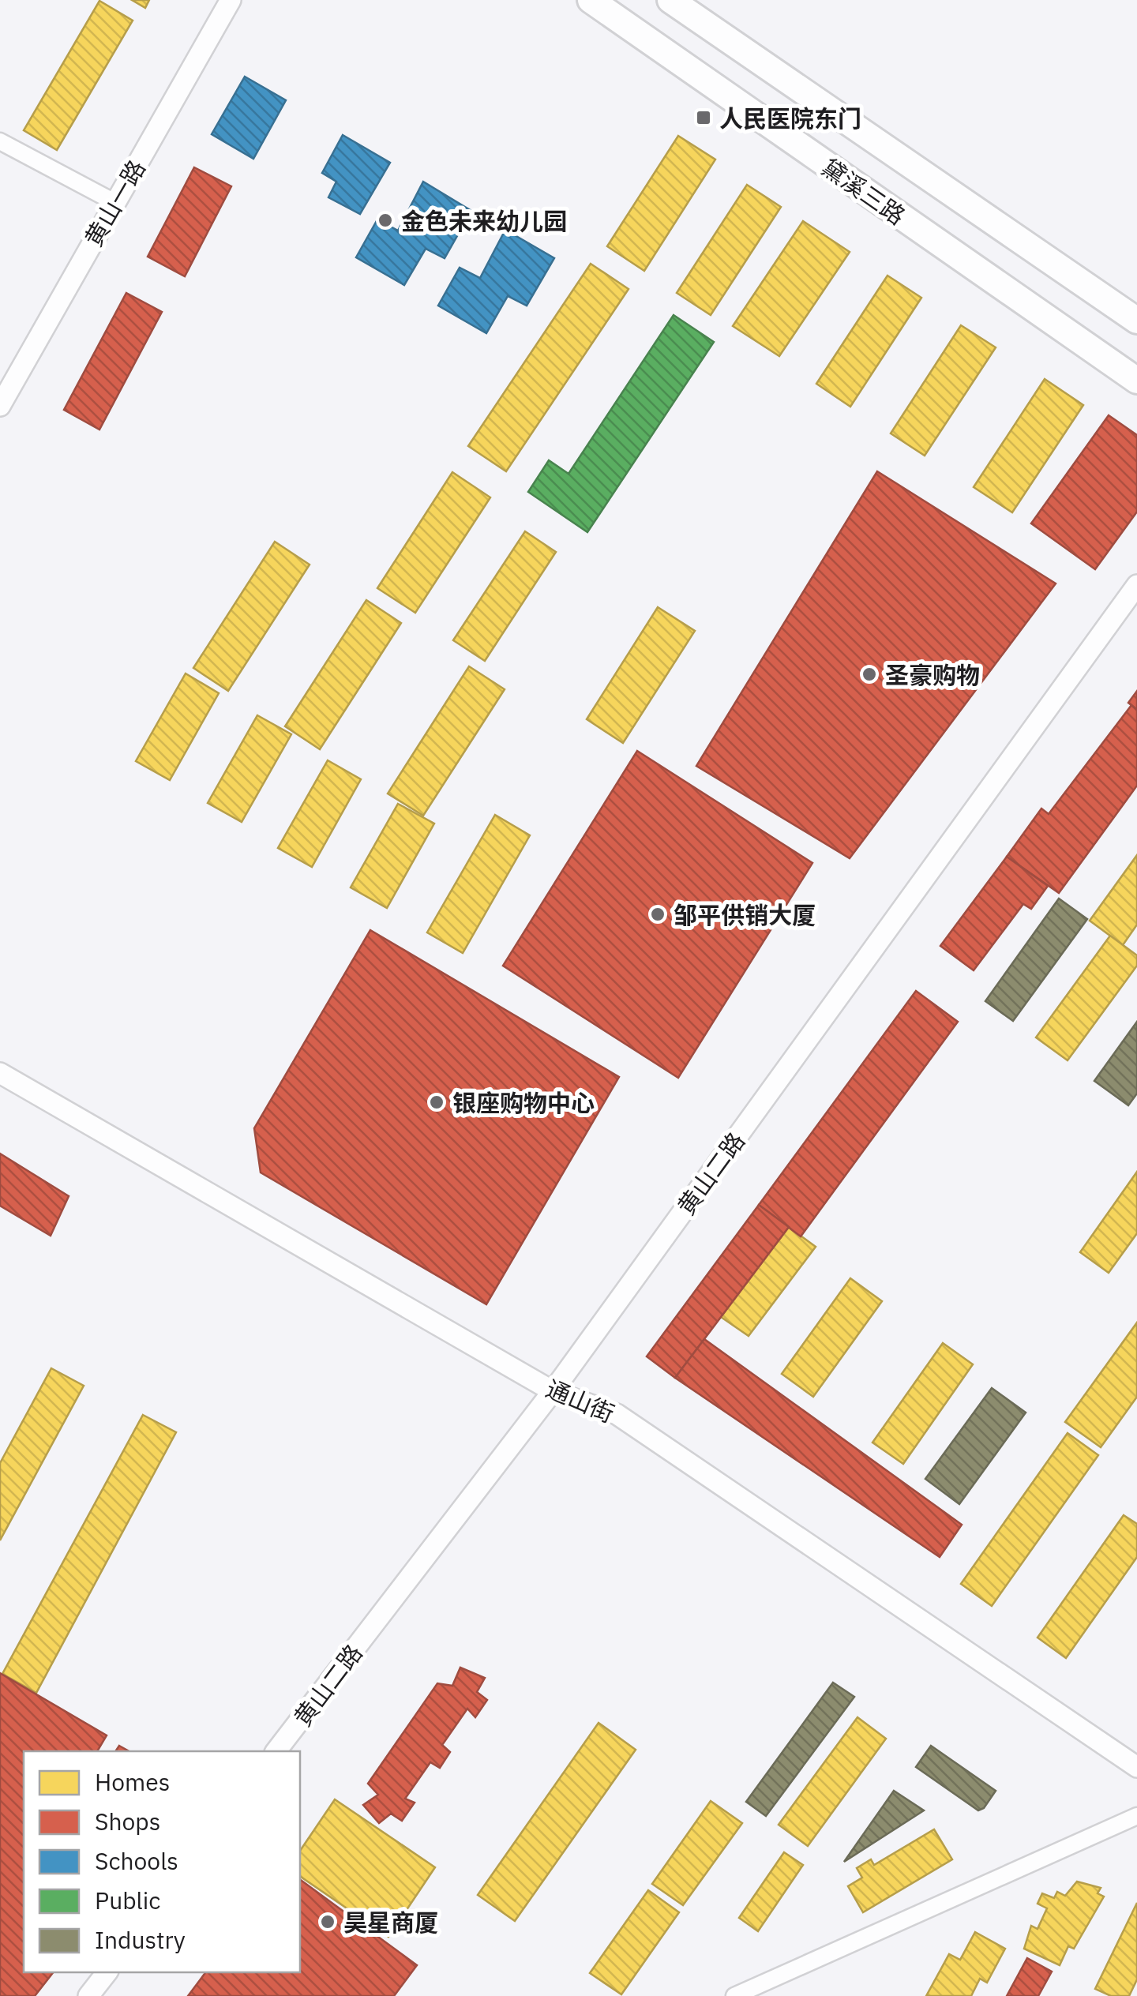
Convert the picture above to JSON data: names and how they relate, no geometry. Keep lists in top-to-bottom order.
{
  "streets": {
    "main road": ["黛溪三路"],
    "street": ["黄山一路", "黄山二路", "通山街"]
  },
  "crossings": [
    ["黄山二路", "通山街"]
  ],
  "places": {
    "transit": ["人民医院东门"],
    "other": [
      "金色未来幼儿园",
      "圣豪购物",
      "邹平供销大厦",
      "银座购物中心",
      "昊星商厦"
    ]
  },
  "legend": [
    "Homes",
    "Shops",
    "Schools",
    "Public",
    "Industry"
  ]
}
